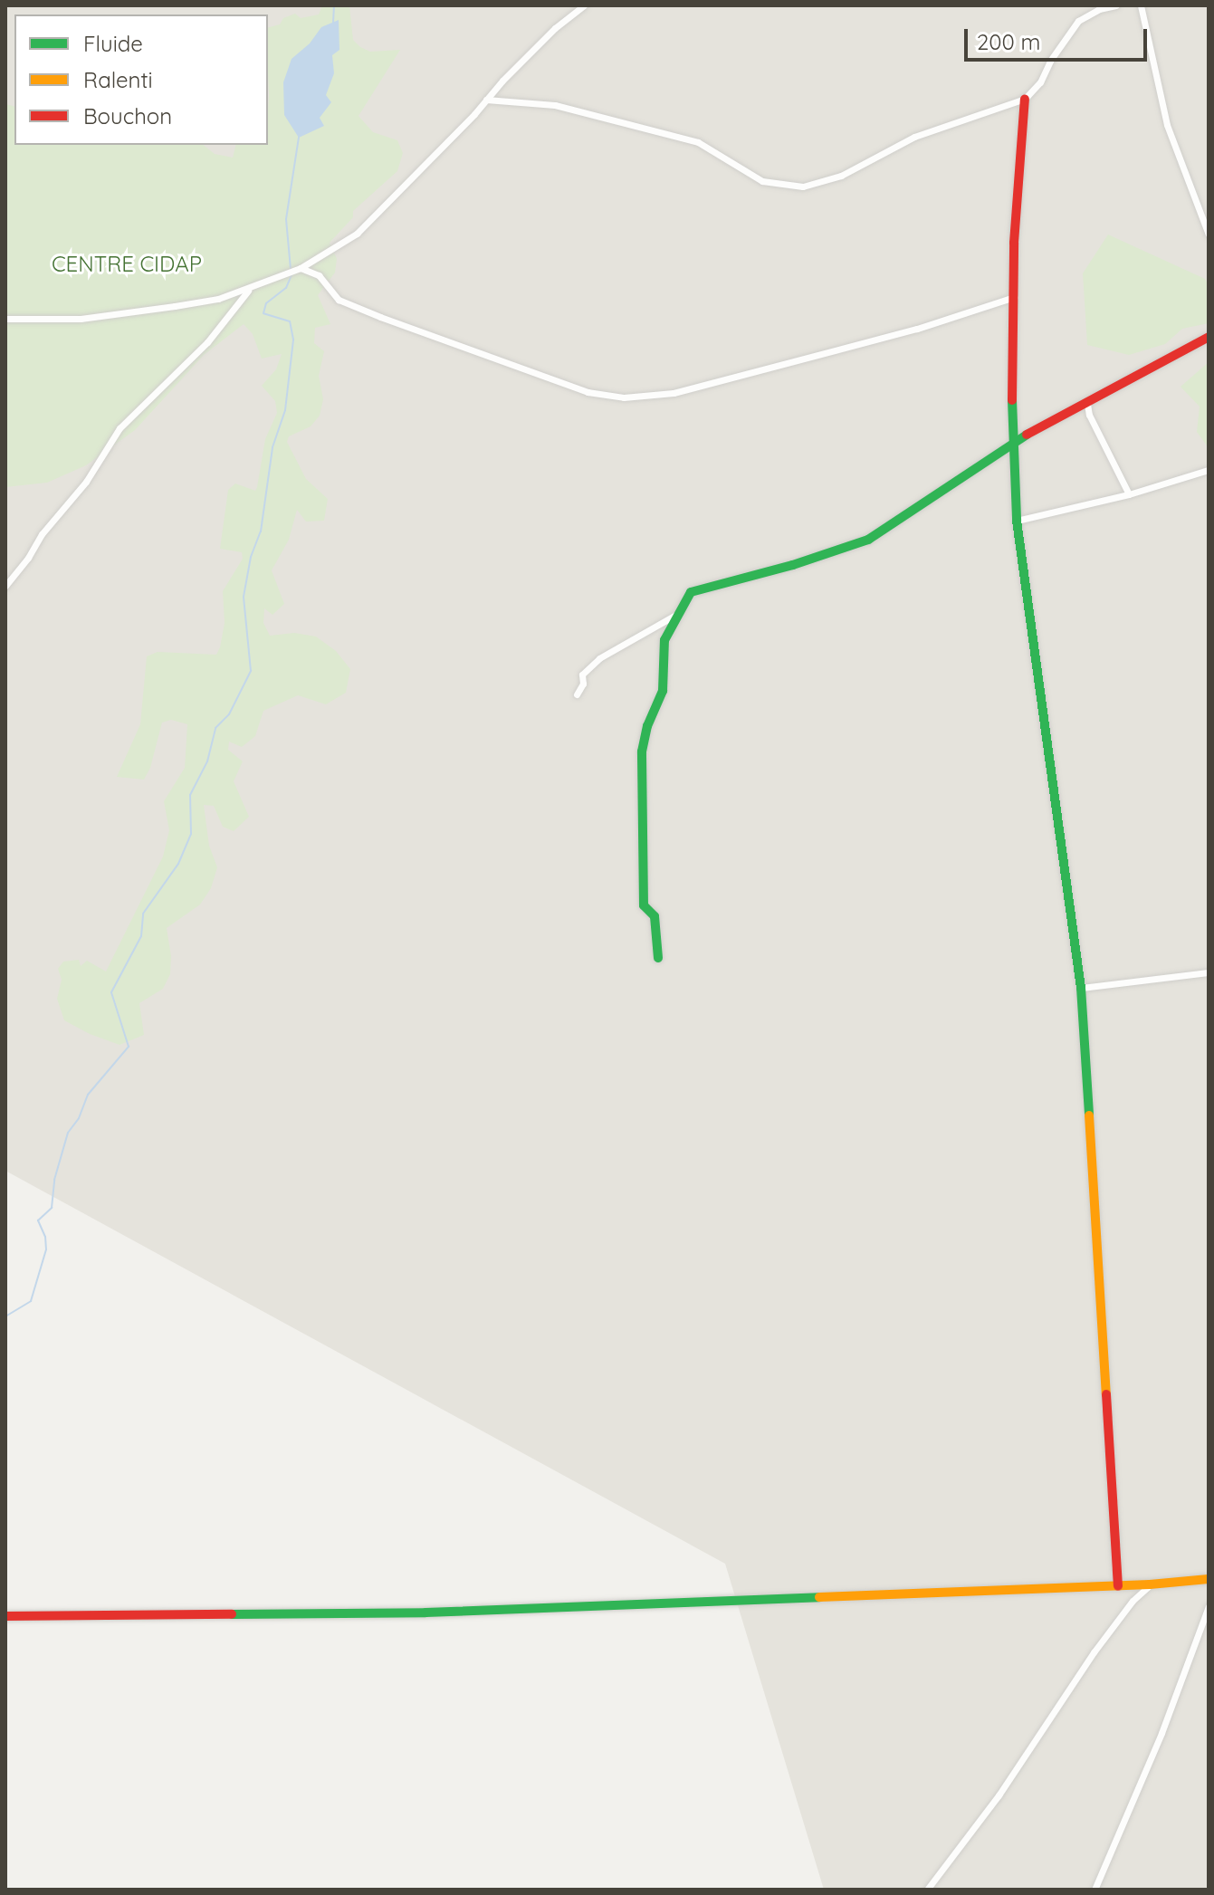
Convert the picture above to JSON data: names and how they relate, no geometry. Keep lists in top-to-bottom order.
{
  "parks": ["CENTRE CIDAP"],
  "legend": ["Fluide", "Ralenti", "Bouchon"],
  "scale_bar": "200 m"
}
